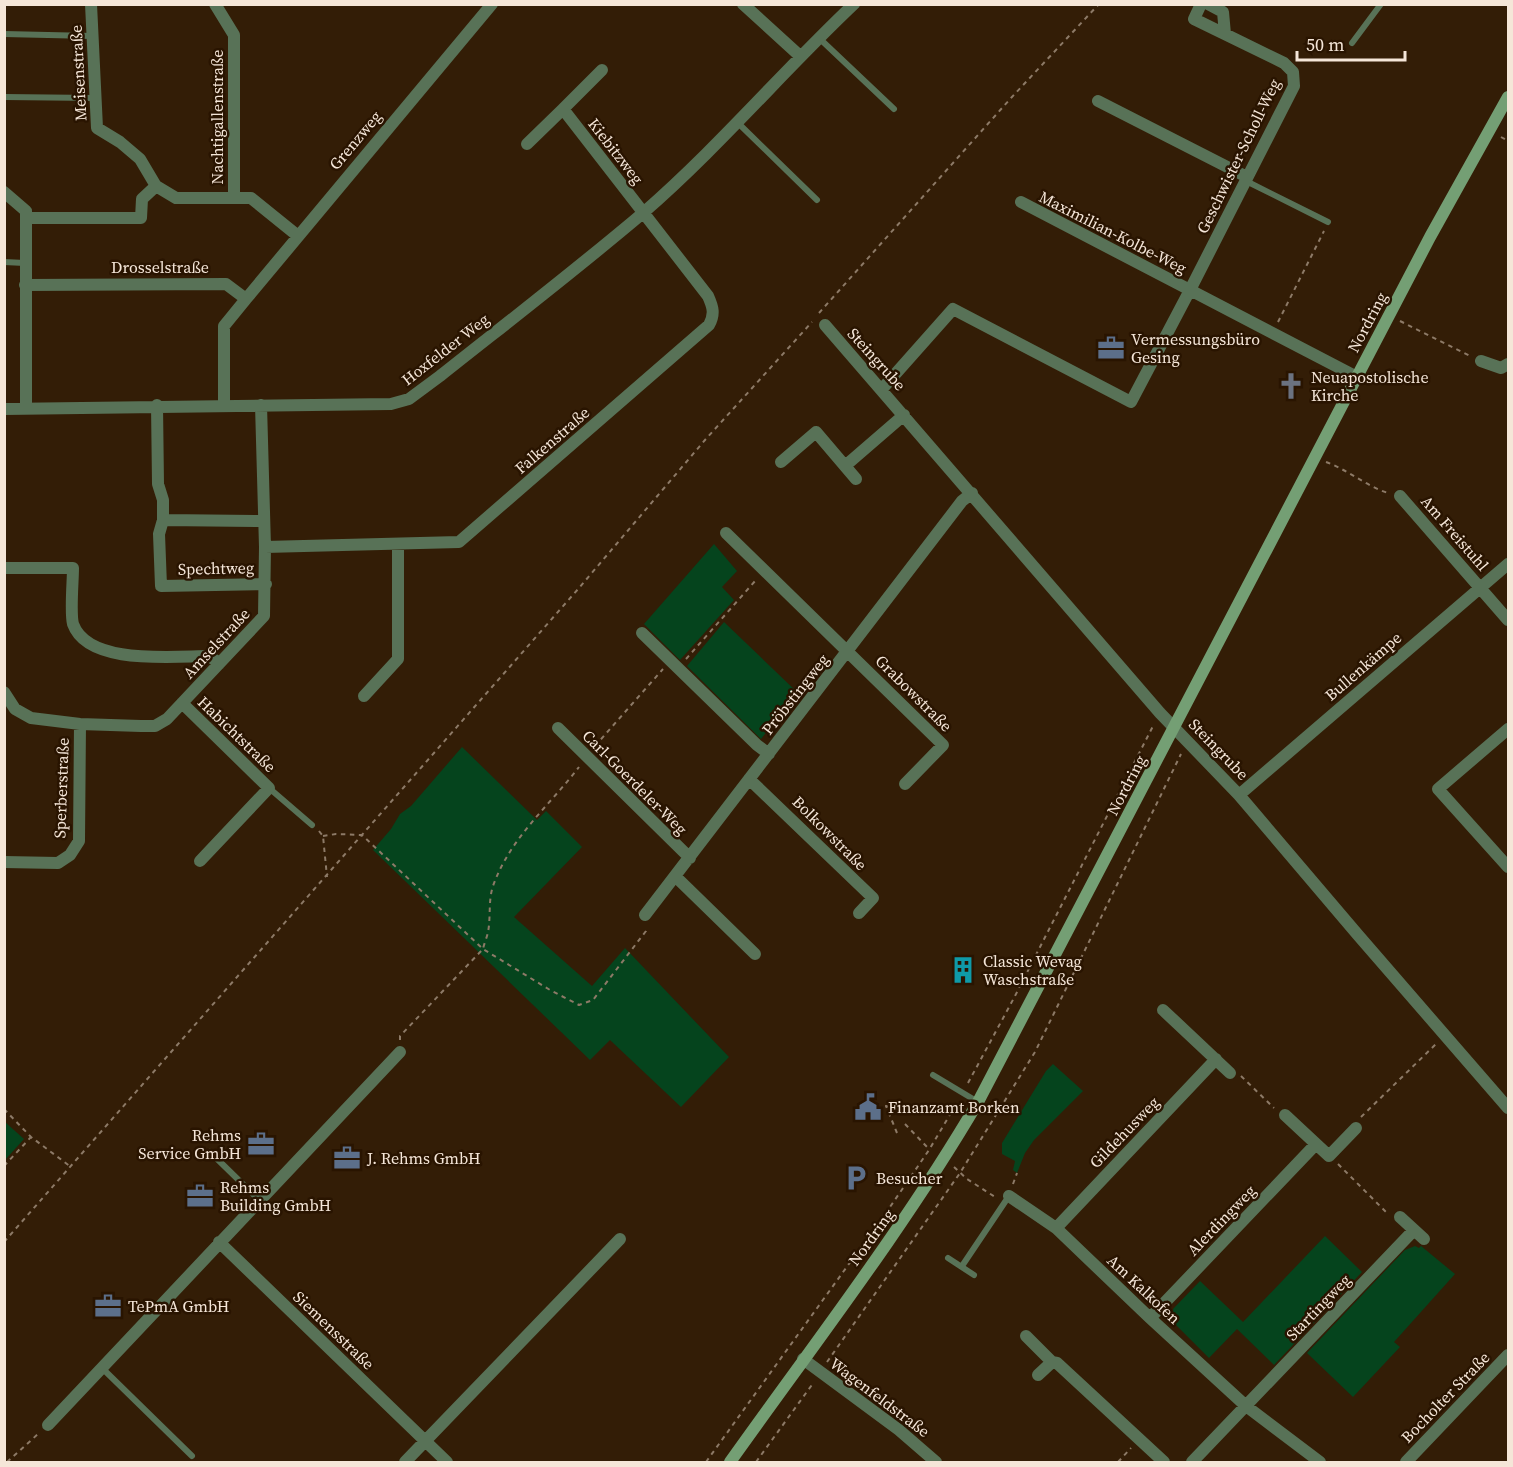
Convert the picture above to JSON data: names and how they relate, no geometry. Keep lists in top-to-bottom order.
{
  "streets": {
    "main road": ["Nordring"],
    "street": [
      "Meisenstraße",
      "Nachtigallenstraße",
      "Grenzweg",
      "Kiebitzweg",
      "Geschwister-Scholl-Weg",
      "Maximilian-Kolbe-Weg",
      "Drosselstraße",
      "Hoxfelder Weg",
      "Steingrube",
      "Falkenstraße",
      "Am Freistuhl",
      "Spechtweg",
      "Amselstraße",
      "Bullenkämpe",
      "Grabowstraße",
      "Pröbstingweg",
      "Habichtstraße",
      "Carl-Goerdeler-Weg",
      "Sperberstraße",
      "Bolkowstraße",
      "Gildehusweg",
      "Alerdingweg",
      "Am Kalkofen",
      "Startingweg",
      "Siemensstraße",
      "Wagenfeldstraße",
      "Bocholter Straße"
    ]
  },
  "crossings": [
    ["Grenzweg", "Drosselstraße"],
    ["Kiebitzweg", "Hoxfelder Weg"],
    ["Kiebitzweg", "Falkenstraße"],
    ["Geschwister-Scholl-Weg", "Maximilian-Kolbe-Weg"],
    ["Geschwister-Scholl-Weg", "Steingrube"],
    ["Maximilian-Kolbe-Weg", "Nordring"],
    ["Nordring", "Steingrube"],
    ["Nordring", "Wagenfeldstraße"],
    ["Hoxfelder Weg", "Falkenstraße"],
    ["Hoxfelder Weg", "Spechtweg"],
    ["Hoxfelder Weg", "Amselstraße"],
    ["Steingrube", "Bullenkämpe"],
    ["Steingrube", "Pröbstingweg"],
    ["Falkenstraße", "Amselstraße"],
    ["Am Freistuhl", "Bullenkämpe"],
    ["Spechtweg", "Amselstraße"],
    ["Amselstraße", "Habichtstraße"],
    ["Amselstraße", "Sperberstraße"],
    ["Grabowstraße", "Pröbstingweg"],
    ["Pröbstingweg", "Carl-Goerdeler-Weg"],
    ["Pröbstingweg", "Bolkowstraße"],
    ["Gildehusweg", "Am Kalkofen"],
    ["Alerdingweg", "Am Kalkofen"],
    ["Am Kalkofen", "Startingweg"]
  ],
  "places": {
    "office": [
      "Vermessungsbüro Gesing",
      "Rehms Service GmbH",
      "J. Rehms GmbH",
      "Rehms Building GmbH",
      "TePmA GmbH"
    ],
    "church": ["Neuapostolische Kirche"],
    "building": ["Classic Wevag Waschstraße"],
    "public building": ["Finanzamt Borken"],
    "parking": ["Besucher"]
  },
  "scale_bar": "50 m"
}
